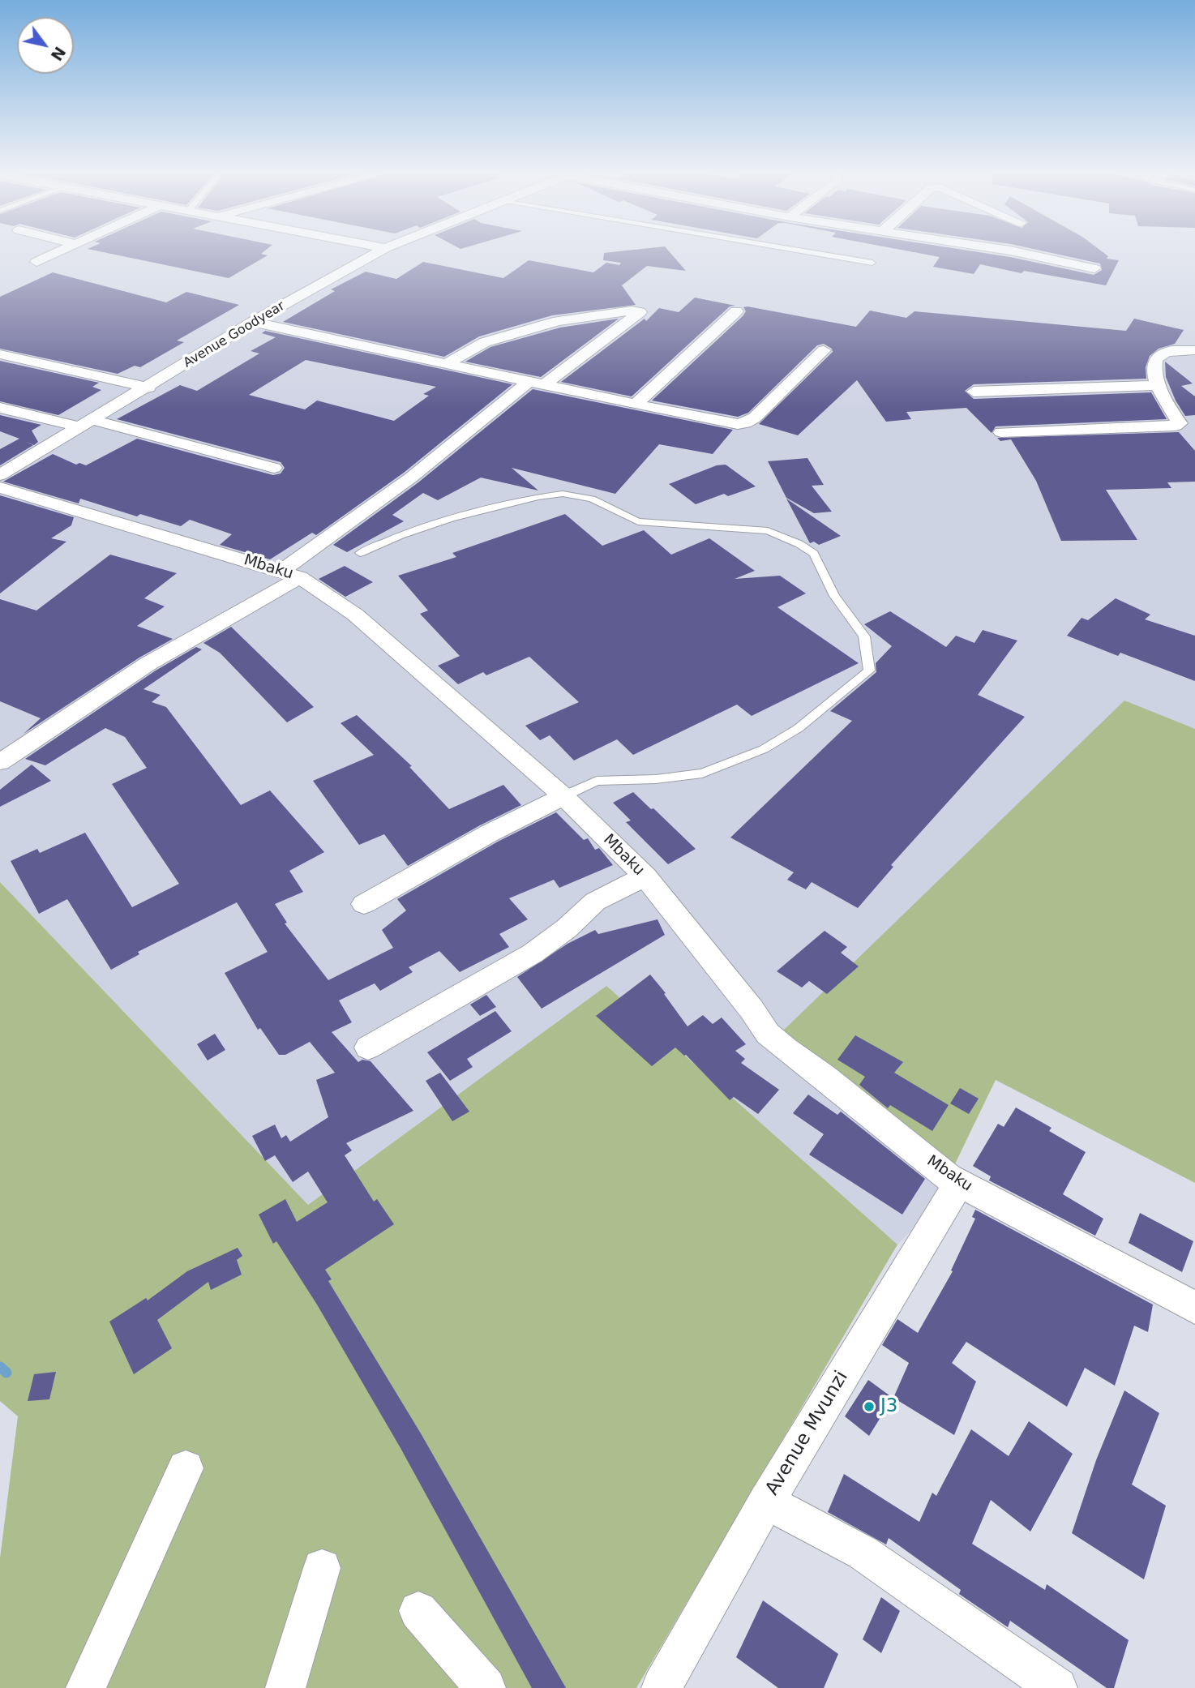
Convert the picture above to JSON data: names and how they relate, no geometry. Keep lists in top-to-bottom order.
{
  "streets": {
    "street": ["Avenue Goodyear", "Mbaku", "Avenue Mvunzi"]
  },
  "crossings": [
    ["Mbaku", "Avenue Mvunzi"]
  ],
  "places": ["J3"],
  "north": "bottom right"
}
